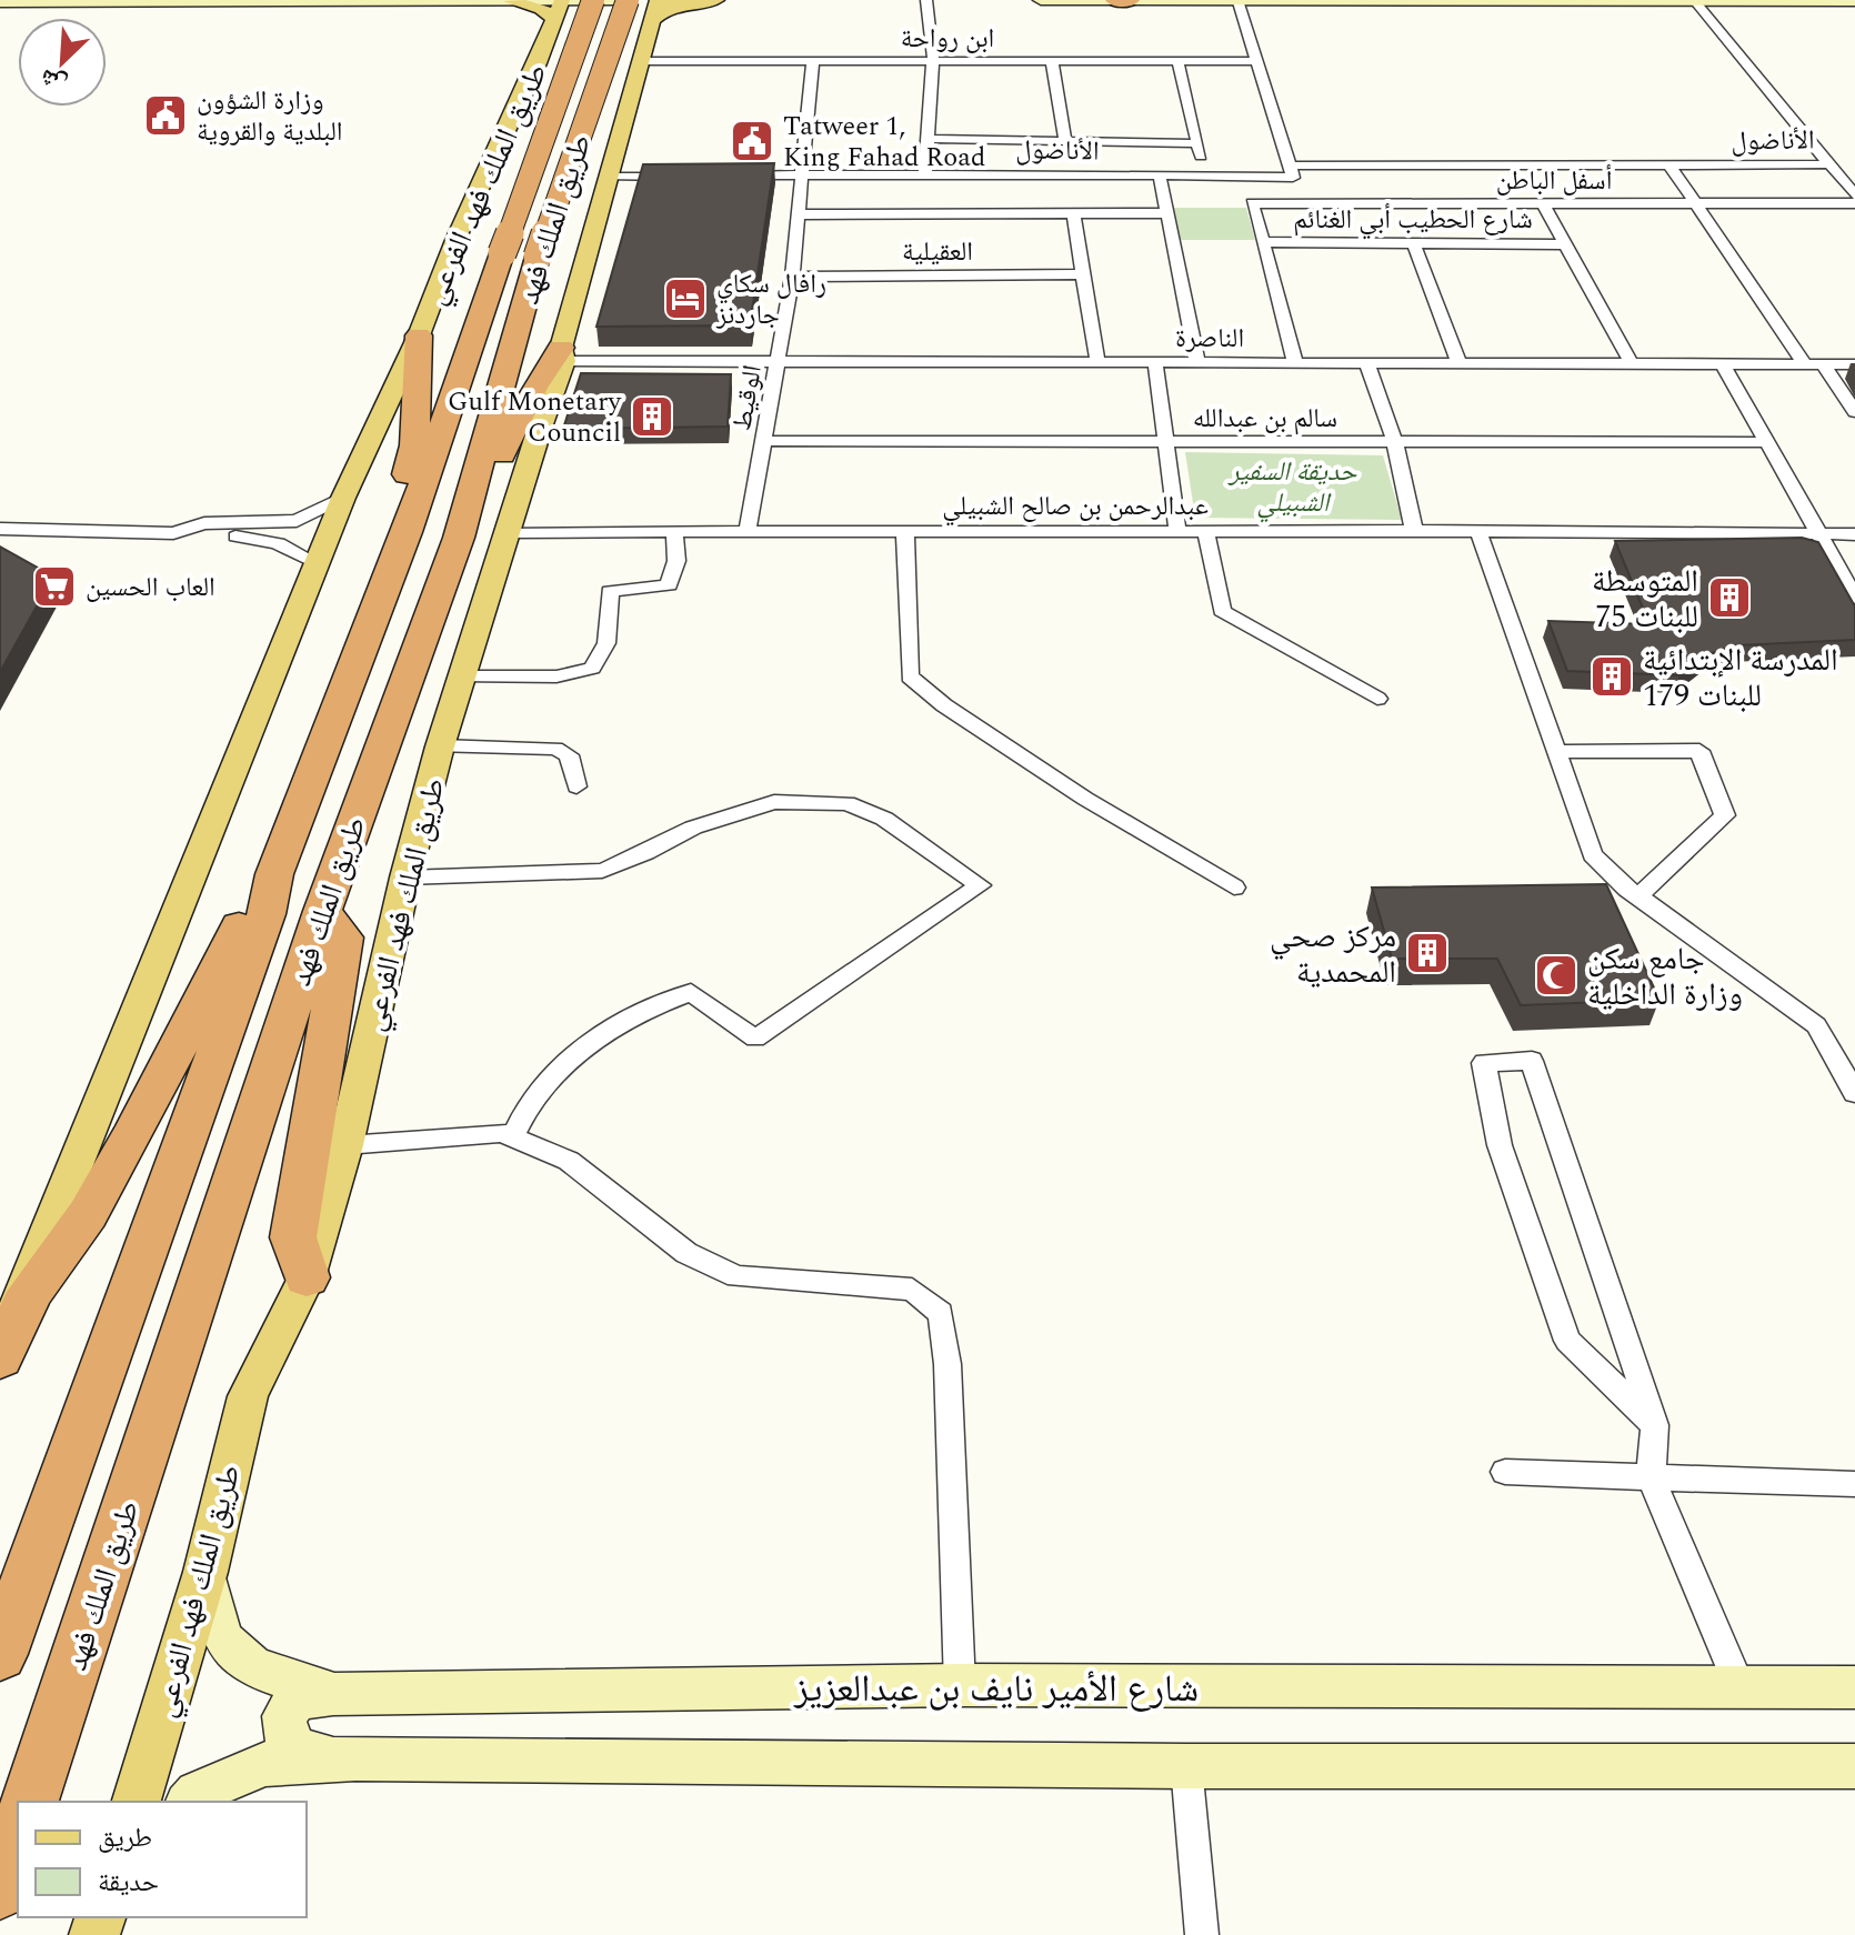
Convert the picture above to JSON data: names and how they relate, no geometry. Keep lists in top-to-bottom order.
{
  "streets": {
    "highway": ["طريق الملك فهد"],
    "main road": ["طريق الملك فهد الفرعي", "شارع الأمير نايف بن عبدالعزيز"],
    "street": [
      "ابن رواحة",
      "الأناضول",
      "أسفل الباطن",
      "شارع الحطيب أبي الغنائم",
      "العقيلية",
      "الناصرة",
      "الوقيط",
      "سالم بن عبدالله",
      "عبدالرحمن بن صالح الشبيلي"
    ]
  },
  "crossings": [
    ["ابن رواحة", "طريق الملك فهد الفرعي"],
    ["ابن رواحة", "الوقيط"],
    ["الأناضول", "الوقيط"],
    ["أسفل الباطن", "شارع الحطيب أبي الغنائم"],
    ["طريق الملك فهد الفرعي", "طريق الملك فهد"],
    ["طريق الملك فهد الفرعي", "الناصرة"],
    ["طريق الملك فهد الفرعي", "عبدالرحمن بن صالح الشبيلي"],
    ["طريق الملك فهد الفرعي", "شارع الأمير نايف بن عبدالعزيز"],
    ["العقيلية", "الوقيط"],
    ["الناصرة", "الوقيط"],
    ["الوقيط", "سالم بن عبدالله"],
    ["الوقيط", "عبدالرحمن بن صالح الشبيلي"]
  ],
  "parks": ["حديقة السفير الشبيلي"],
  "places": {
    "public building": ["وزارة الشؤون البلدية والقروية", "Tatweer 1, King Fahad Road"],
    "hotel": ["رافال سكاي جاردنز"],
    "building": [
      "Gulf Monetary Council",
      "المتوسطة 75 للبنات",
      "المدرسة الإبتدائية 179 للبنات",
      "مركز صحي المحمدية"
    ],
    "supermarket": ["العاب الحسين"],
    "mosque": ["جامع سكن وزارة الداخلية"]
  },
  "legend": ["طريق", "حديقة"],
  "north": "bottom left"
}
